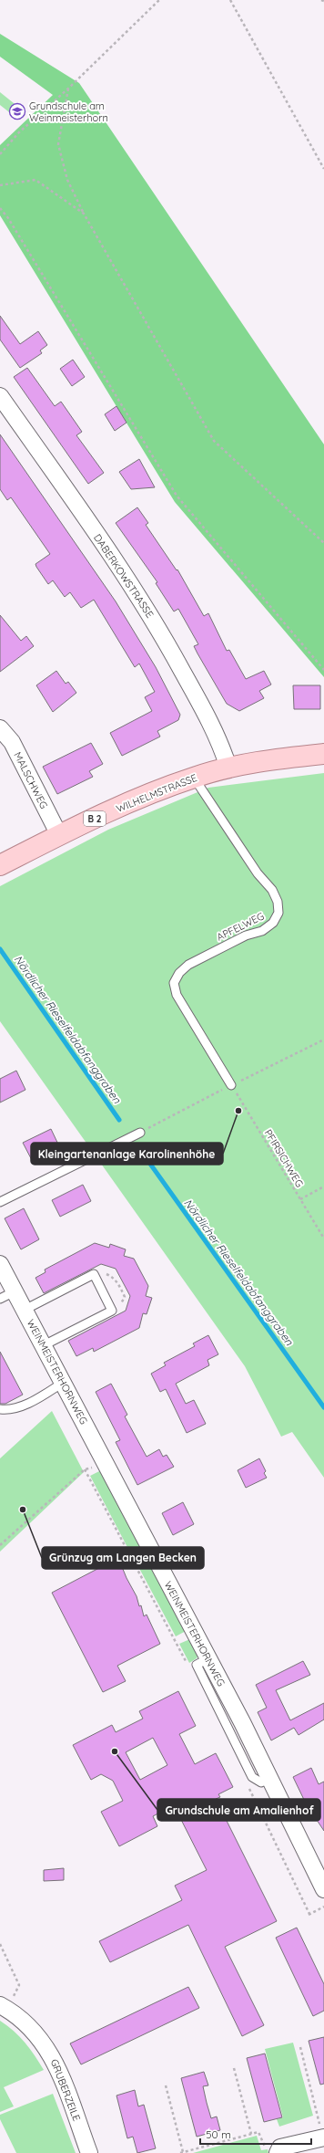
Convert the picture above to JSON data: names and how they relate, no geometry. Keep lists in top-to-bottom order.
{
  "streets": {
    "main road": ["WILHELMSTRASSE", "B 2"],
    "street": [
      "DABERKOWSTRASSE",
      "MALSCHWEG",
      "WEINMEISTERHORNWEG",
      "GRUBERZEILE"
    ],
    "lane": ["APFELWEG"],
    "path": ["PFIRSICHWEG"]
  },
  "crossings": [
    ["DABERKOWSTRASSE", "WILHELMSTRASSE"],
    ["MALSCHWEG", "WILHELMSTRASSE"],
    ["WILHELMSTRASSE", "APFELWEG"],
    ["APFELWEG", "PFIRSICHWEG"]
  ],
  "water": ["Nördlicher Rieselfeldabfanggraben"],
  "places": {
    "school or university": ["Grundschule am Weinmeisterhorn"],
    "other": ["Kleingartenanlage Karolinenhöhe", "Grünzug am Langen Becken", "Grundschule am Amalienhof"]
  },
  "scale_bar": "50 m"
}
